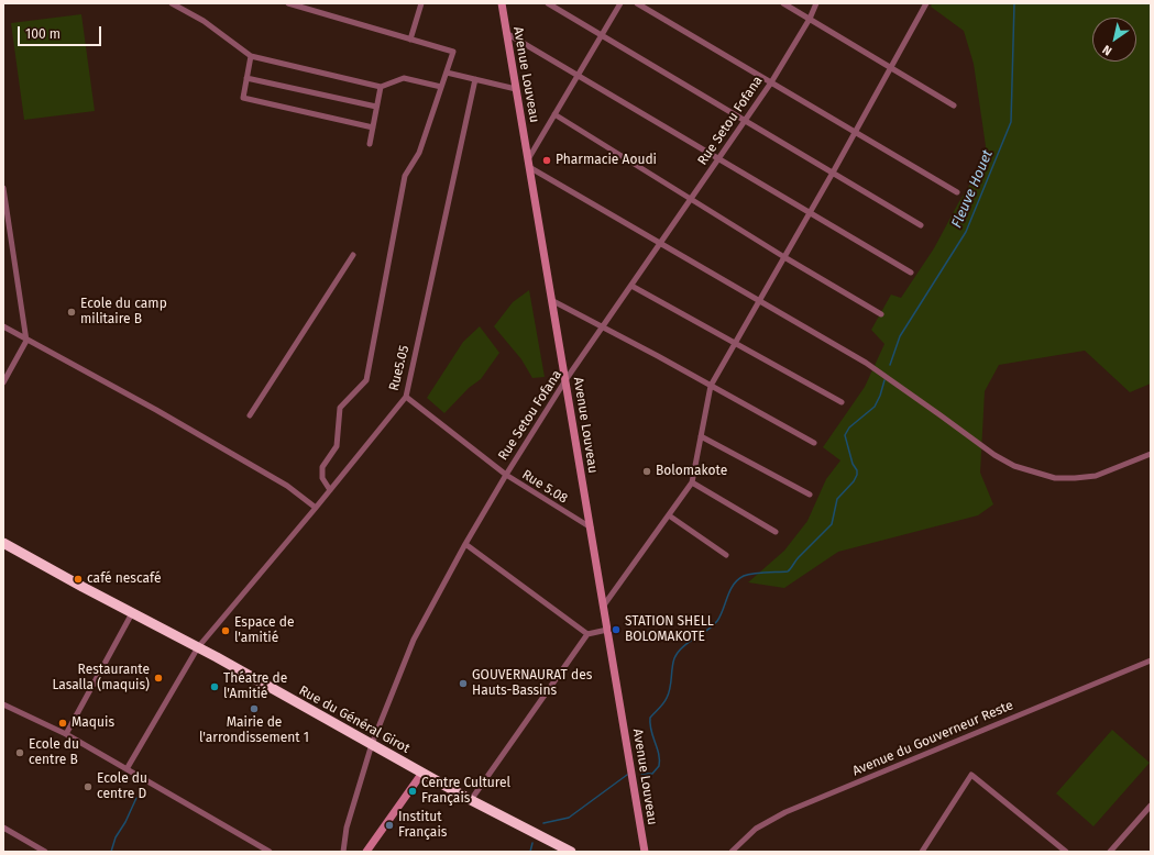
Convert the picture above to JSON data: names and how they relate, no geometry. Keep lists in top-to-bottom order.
{
  "streets": {
    "highway": ["Rue du Général Girot"],
    "main road": ["Avenue Louveau"],
    "street": [
      "Rue Setou Fofana",
      "Rue5.05",
      "Rue 5.08",
      "Avenue du Gouverneur Reste"
    ]
  },
  "crossings": [
    ["Avenue Louveau", "Rue Setou Fofana"],
    ["Avenue Louveau", "Rue 5.08"],
    ["Rue Setou Fofana", "Rue 5.08"],
    ["Rue Setou Fofana", "Rue du Général Girot"],
    ["Rue5.05", "Rue 5.08"],
    ["Rue5.05", "Rue du Général Girot"]
  ],
  "water": ["Fleuve Houet"],
  "places": [
    "Pharmacie Aoudi",
    "Ecole du camp militaire B",
    "Bolomakote",
    "café nescafé",
    "STATION SHELL BOLOMAKOTE",
    "Espace de l'amitié",
    "Restaurante Lasalla (maquis)",
    "GOUVERNAURAT des Hauts-Bassins",
    "Théatre de l'Amitié",
    "Mairie de l'arrondissement 1",
    "Maquis",
    "Ecole du centre B",
    "Ecole du centre D",
    "Centre Culturel Français",
    "Institut Français"
  ],
  "scale_bar": "100 m",
  "north": "bottom left"
}
